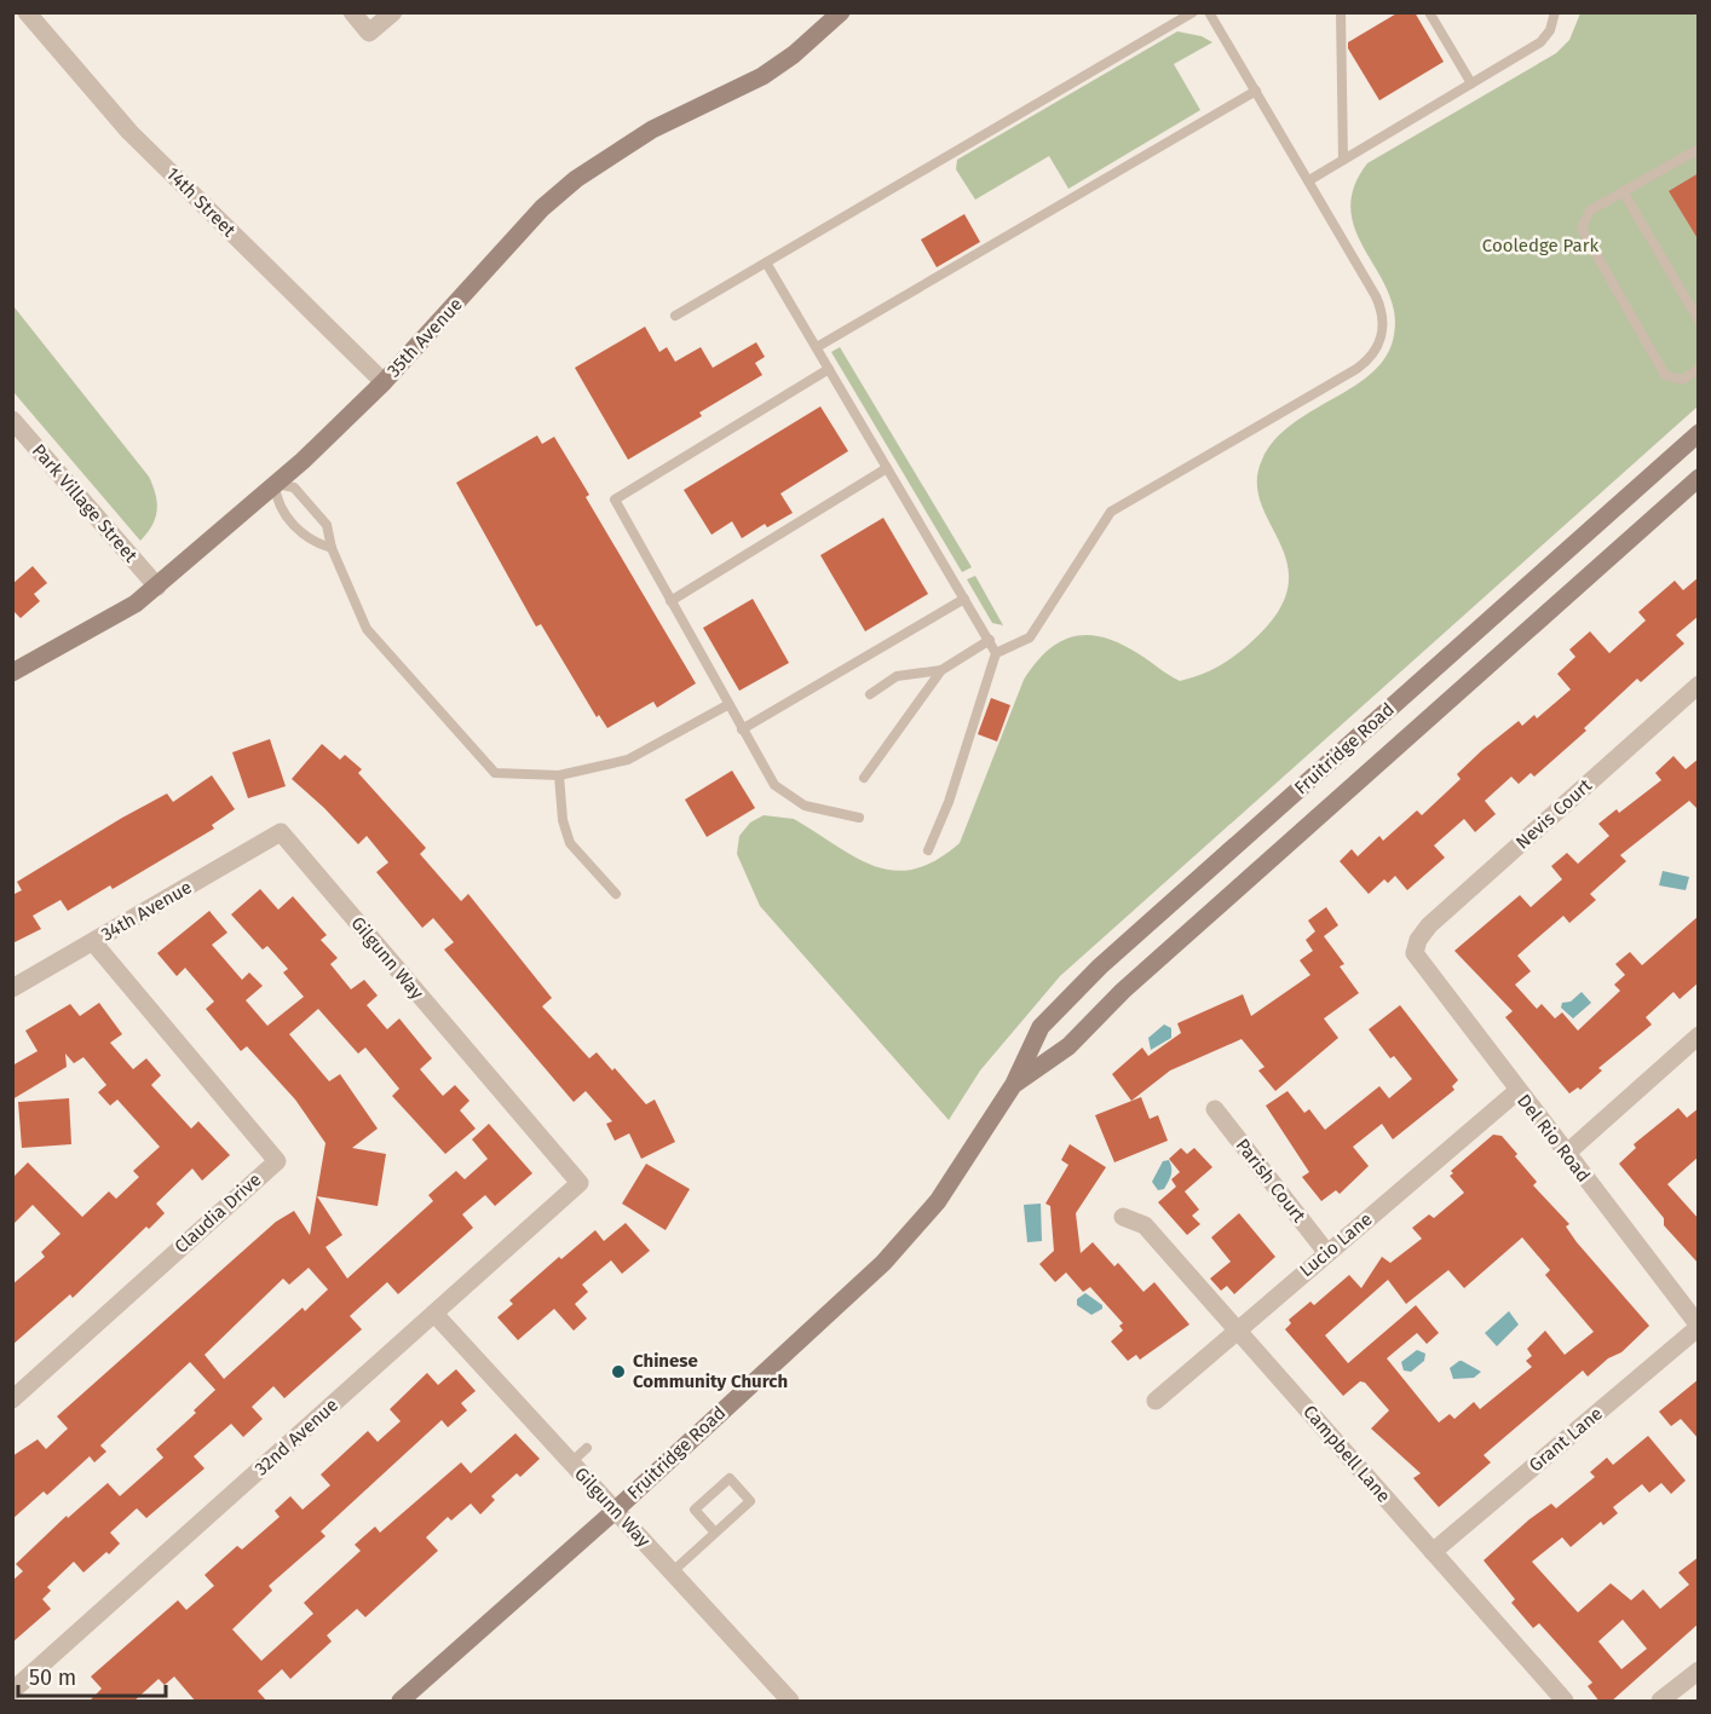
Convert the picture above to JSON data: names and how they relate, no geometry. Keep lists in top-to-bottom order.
{
  "streets": {
    "main road": ["35th Avenue", "Fruitridge Road"],
    "street": [
      "14th Street",
      "Park Village Street",
      "Nevis Court",
      "34th Avenue",
      "Gilgunn Way",
      "Del Rio Road",
      "Parish Court",
      "Claudia Drive",
      "Lucio Lane",
      "32nd Avenue",
      "Grant Lane",
      "Campbell Lane"
    ]
  },
  "crossings": [
    ["14th Street", "35th Avenue"],
    ["35th Avenue", "Park Village Street"],
    ["Fruitridge Road", "Gilgunn Way"],
    ["Nevis Court", "Del Rio Road"],
    ["34th Avenue", "Gilgunn Way"],
    ["34th Avenue", "Claudia Drive"],
    ["Gilgunn Way", "32nd Avenue"],
    ["Del Rio Road", "Lucio Lane"],
    ["Del Rio Road", "Grant Lane"],
    ["Parish Court", "Lucio Lane"],
    ["Lucio Lane", "Campbell Lane"],
    ["Grant Lane", "Campbell Lane"]
  ],
  "parks": ["Cooledge Park"],
  "places": ["Chinese Community Church"],
  "scale_bar": "50 m"
}
